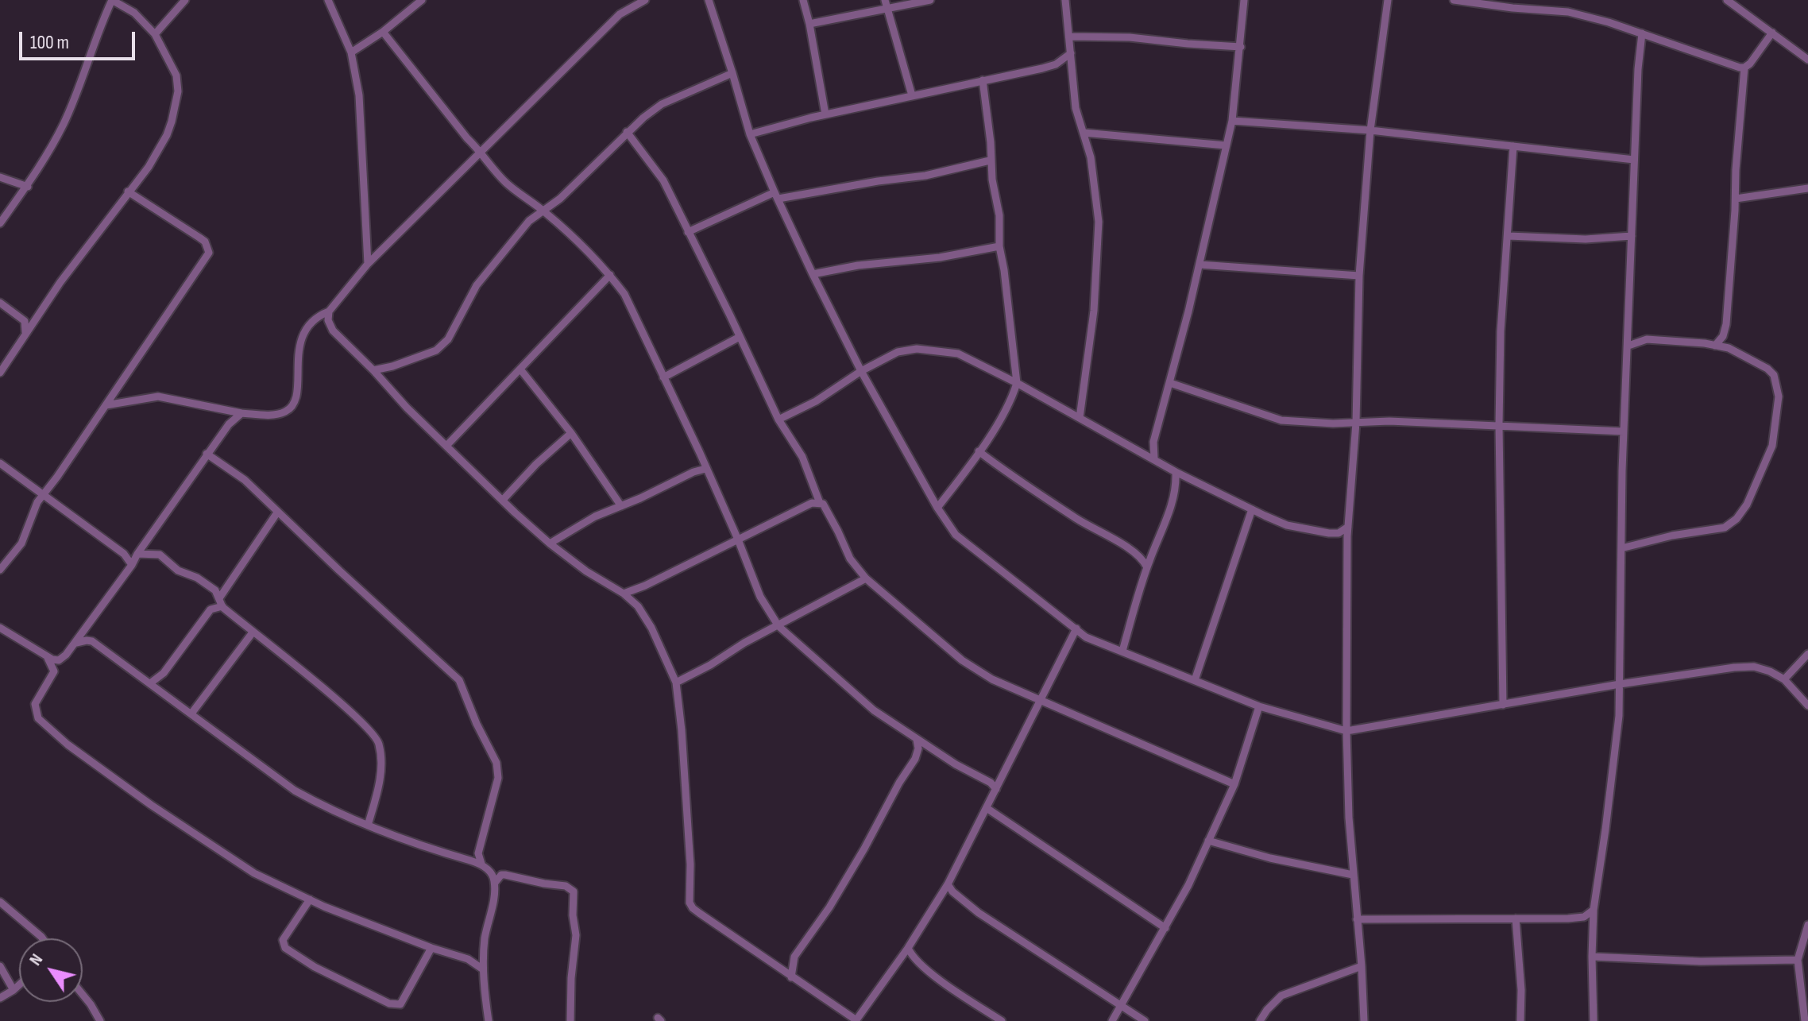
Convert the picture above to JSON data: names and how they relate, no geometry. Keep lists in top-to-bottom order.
{
  "scale_bar": "100 m",
  "north": "top left"
}
